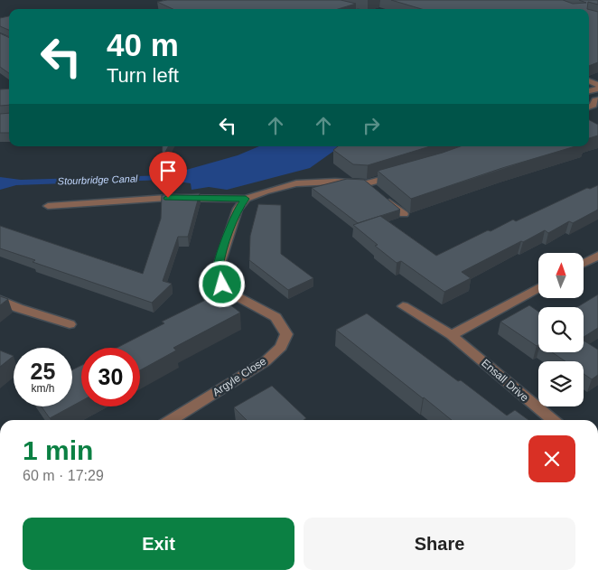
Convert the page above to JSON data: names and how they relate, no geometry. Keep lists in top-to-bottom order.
{
  "streets": {
    "street": ["Argyle Close", "Ensall Drive"]
  },
  "water": ["Stourbridge Canal"],
  "north": "top",
  "page": {
    "turn": ["40 m", "Turn left"],
    "speed": "25 km/h",
    "limit": "30",
    "heading": ["1 min", "60 m · 17:29"],
    "buttons": ["Exit", "Share"]
  }
}
